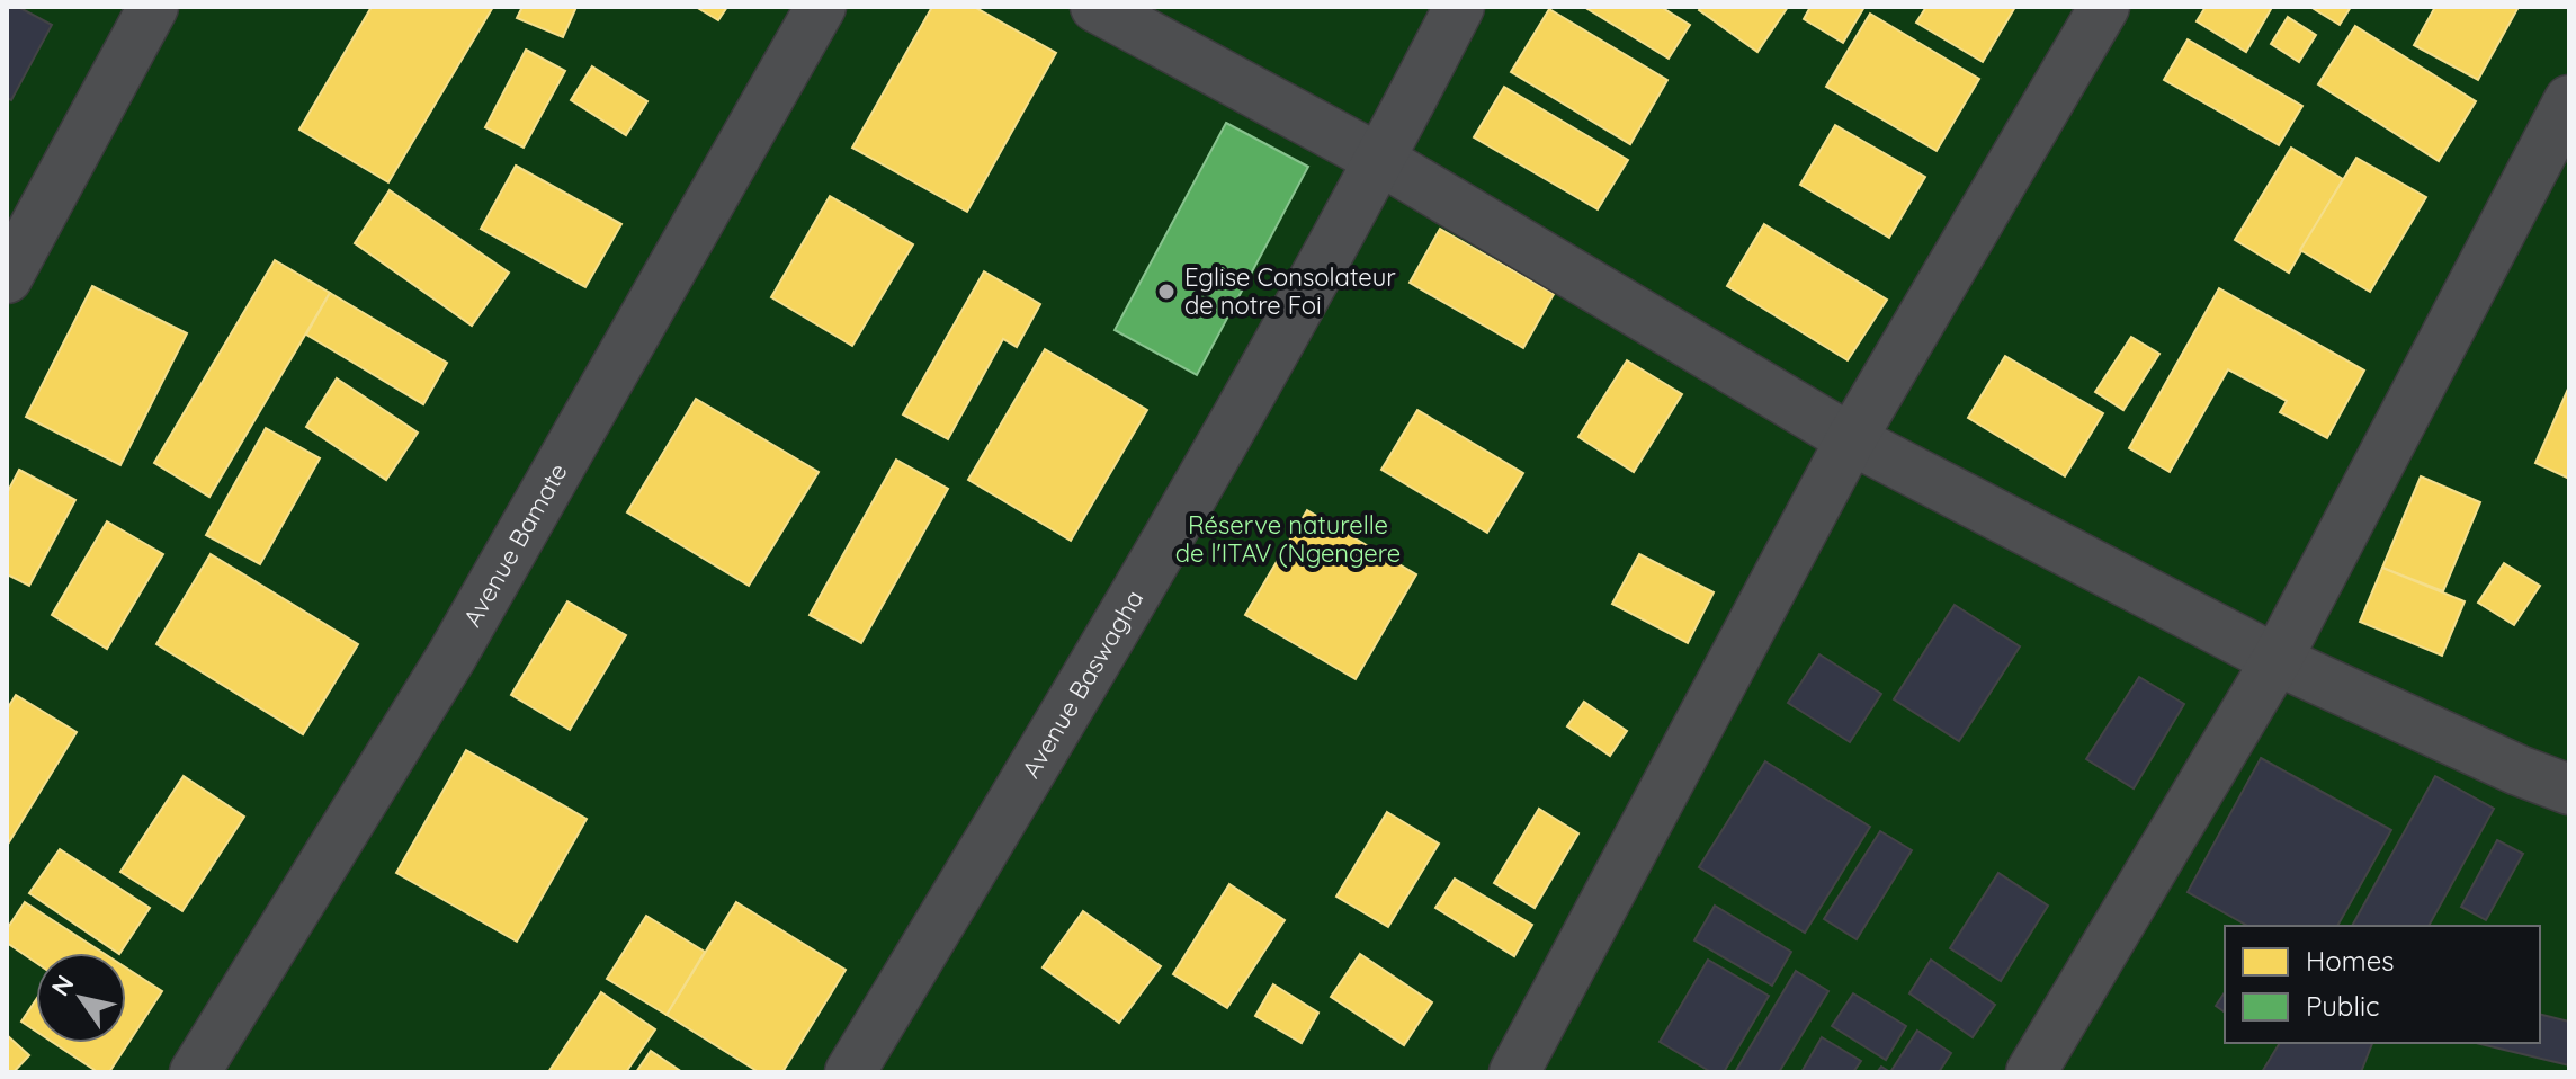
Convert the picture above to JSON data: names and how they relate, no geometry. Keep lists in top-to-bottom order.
{
  "streets": {
    "street": ["Avenue Bamate", "Avenue Baswagha"]
  },
  "parks": ["Réserve naturelle de l'ITAV (Ngengere"],
  "places": ["Eglise Consolateur de notre Foi"],
  "legend": ["Homes", "Public"],
  "north": "top left"
}
